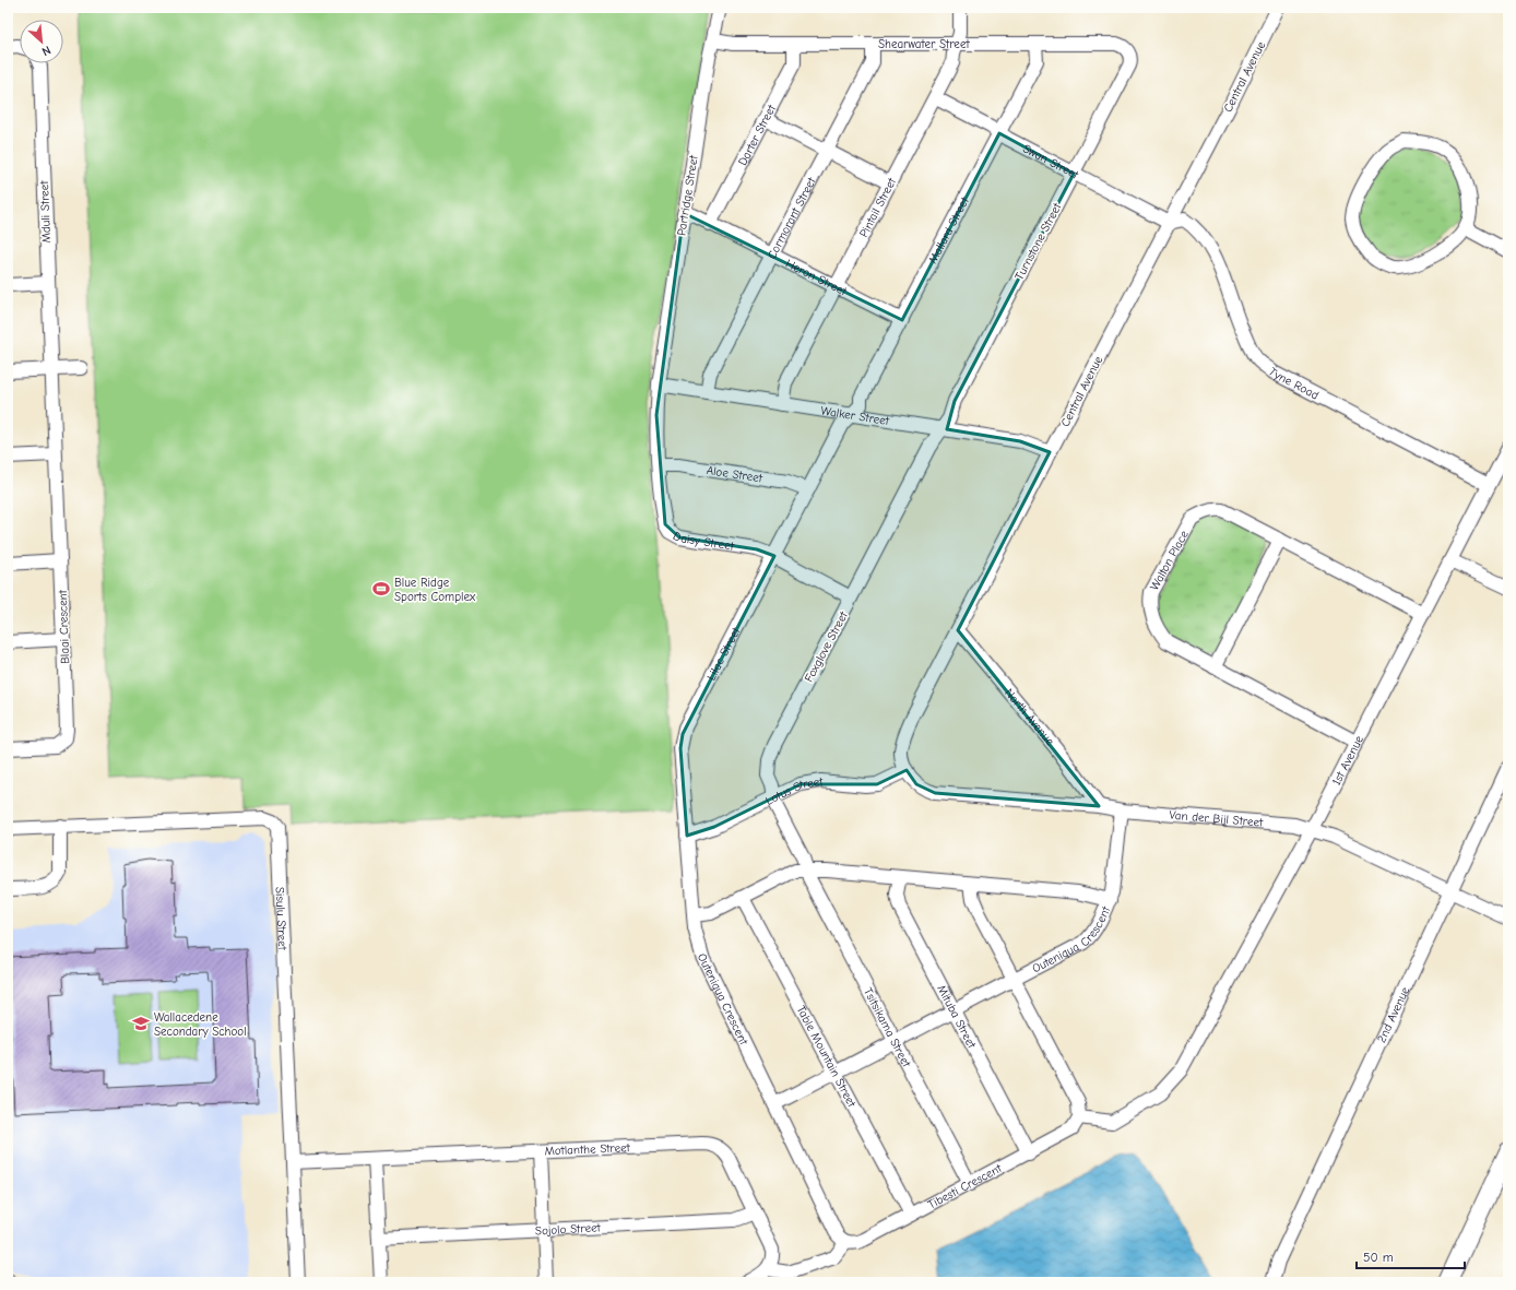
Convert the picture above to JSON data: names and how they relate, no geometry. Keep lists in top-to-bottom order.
{
  "streets": {
    "street": [
      "Shearwater Street",
      "Central Avenue",
      "Darter Street",
      "Swan Street",
      "Partridge Street",
      "Pintail Street",
      "Mduli Street",
      "Cormorant Street",
      "Mallard Street",
      "Turnstone Street",
      "Heron Street",
      "Tyne Road",
      "Walker Street",
      "Aloe Street",
      "Daisy Street",
      "Walton Place",
      "Blaai Crescent",
      "Foxglove Street",
      "Lilac Street",
      "North Avenue",
      "1st Avenue",
      "Lotus Street",
      "Van der Bijl Street",
      "Sisulu Street",
      "Outeniqua Crescent",
      "2nd Avenue",
      "Mituba Street",
      "Tsitsikama Street",
      "Table Mountain Street",
      "Motlanthe Street",
      "Tibesti Crescent",
      "Sojolo Street"
    ]
  },
  "crossings": [
    ["Shearwater Street", "Darter Street"],
    ["Shearwater Street", "Partridge Street"],
    ["Shearwater Street", "Pintail Street"],
    ["Shearwater Street", "Cormorant Street"],
    ["Shearwater Street", "Mallard Street"],
    ["Shearwater Street", "Turnstone Street"],
    ["Central Avenue", "Swan Street"],
    ["Central Avenue", "Tyne Road"],
    ["Central Avenue", "Walker Street"],
    ["Central Avenue", "North Avenue"],
    ["Central Avenue", "Lotus Street"],
    ["Central Avenue", "Van der Bijl Street"],
    ["Darter Street", "Heron Street"],
    ["Swan Street", "Pintail Street"],
    ["Swan Street", "Mallard Street"],
    ["Swan Street", "Turnstone Street"],
    ["Swan Street", "Tyne Road"],
    ["Partridge Street", "Heron Street"],
    ["Partridge Street", "Walker Street"],
    ["Partridge Street", "Daisy Street"],
    ["Pintail Street", "Heron Street"],
    ["Pintail Street", "Walker Street"],
    ["Mduli Street", "Blaai Crescent"],
    ["Cormorant Street", "Heron Street"],
    ["Cormorant Street", "Walker Street"],
    ["Mallard Street", "Heron Street"],
    ["Mallard Street", "Walker Street"],
    ["Mallard Street", "Lilac Street"],
    ["Turnstone Street", "Walker Street"],
    ["Turnstone Street", "Foxglove Street"],
    ["Tyne Road", "1st Avenue"],
    ["Walker Street", "Daisy Street"],
    ["Walker Street", "Foxglove Street"],
    ["Walker Street", "Lilac Street"],
    ["Aloe Street", "Daisy Street"],
    ["Aloe Street", "Lilac Street"],
    ["Daisy Street", "Foxglove Street"],
    ["Daisy Street", "Lilac Street"],
    ["Walton Place", "1st Avenue"],
    ["Foxglove Street", "Lotus Street"],
    ["Foxglove Street", "Outeniqua Crescent"],
    ["Foxglove Street", "Tsitsikama Street"],
    ["Lilac Street", "Lotus Street"],
    ["Lilac Street", "Outeniqua Crescent"],
    ["North Avenue", "Van der Bijl Street"],
    ["1st Avenue", "Van der Bijl Street"],
    ["1st Avenue", "Tibesti Crescent"],
    ["Lotus Street", "Van der Bijl Street"],
    ["Van der Bijl Street", "Outeniqua Crescent"],
    ["Van der Bijl Street", "2nd Avenue"],
    ["Sisulu Street", "Motlanthe Street"],
    ["Outeniqua Crescent", "Mituba Street"],
    ["Outeniqua Crescent", "Tsitsikama Street"],
    ["Outeniqua Crescent", "Table Mountain Street"],
    ["Mituba Street", "Tibesti Crescent"],
    ["Tsitsikama Street", "Tibesti Crescent"],
    ["Table Mountain Street", "Tibesti Crescent"],
    ["Motlanthe Street", "Sojolo Street"]
  ],
  "places": {
    "sports": ["Blue Ridge Sports Complex"],
    "school or university": ["Wallacedene Secondary School"]
  },
  "scale_bar": "50 m",
  "north": "bottom right"
}
